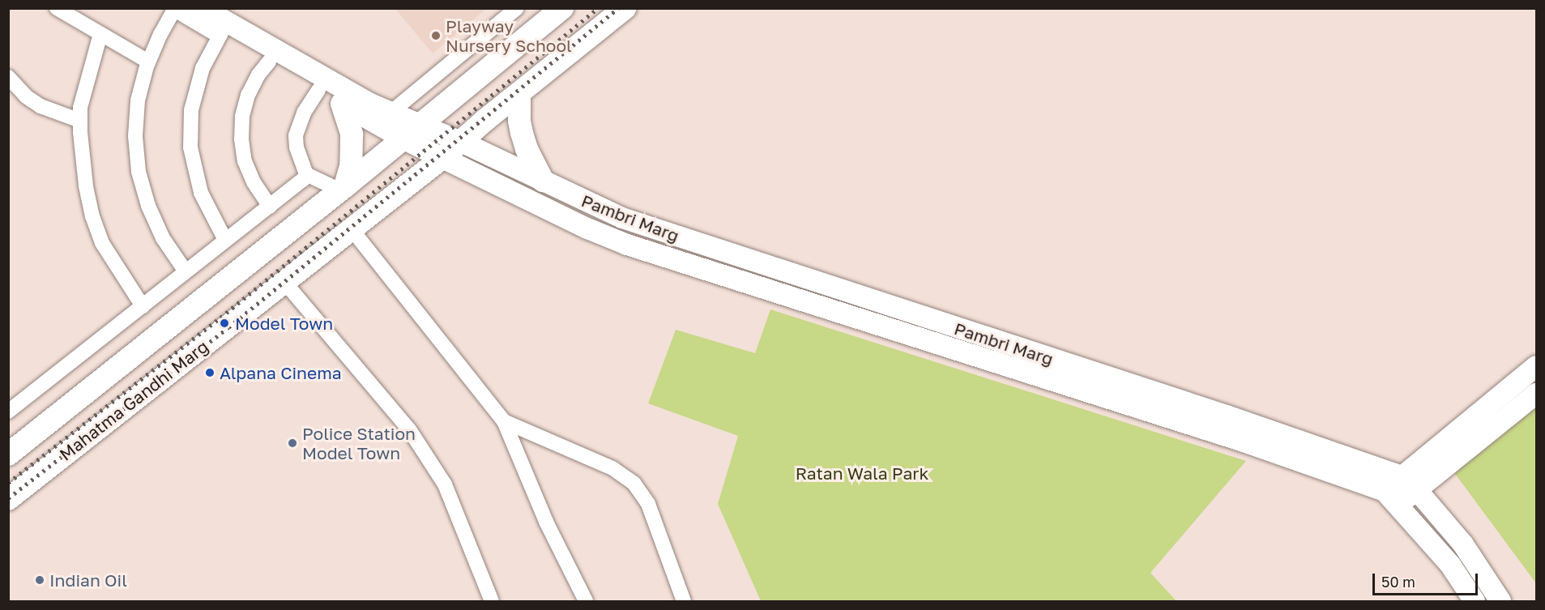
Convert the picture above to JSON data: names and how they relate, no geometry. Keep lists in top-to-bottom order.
{
  "streets": {
    "main road": ["Mahatma Gandhi Marg"],
    "street": ["Pambri Marg"]
  },
  "crossings": [
    ["Pambri Marg", "Mahatma Gandhi Marg"]
  ],
  "parks": ["Ratan Wala Park"],
  "places": [
    "Playway Nursery School",
    "Model Town",
    "Alpana Cinema",
    "Police Station Model Town",
    "Indian Oil"
  ],
  "scale_bar": "50 m"
}
